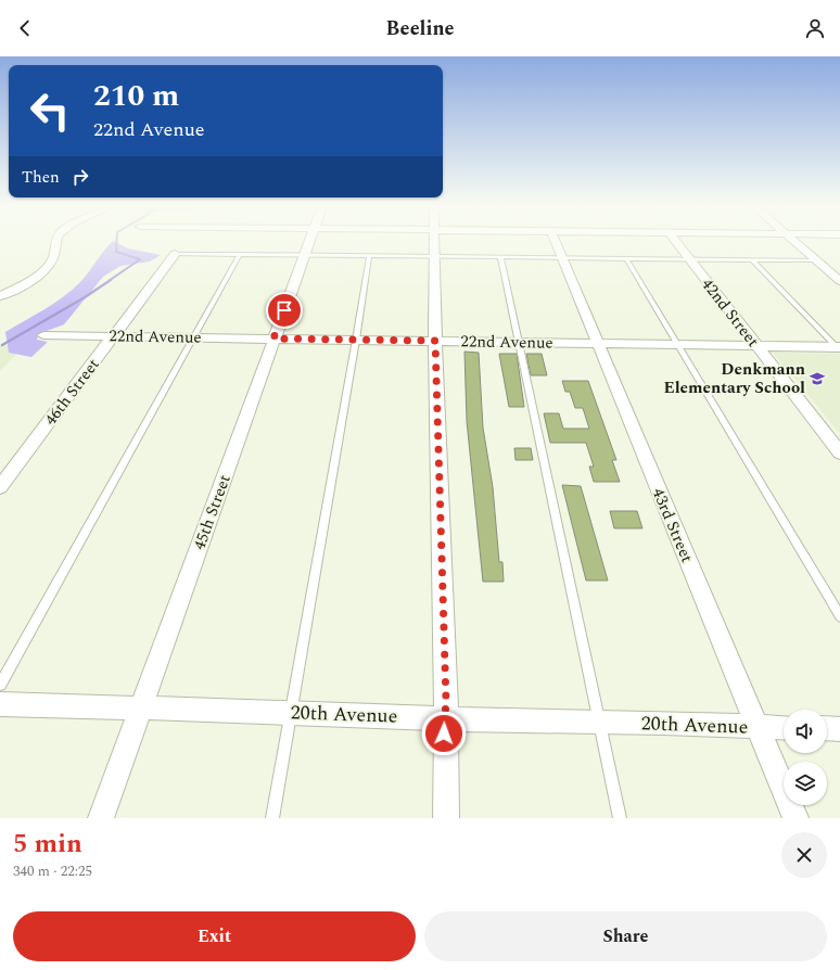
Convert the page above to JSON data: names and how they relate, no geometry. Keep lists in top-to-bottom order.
{
  "streets": {
    "street": [
      "42nd Street",
      "22nd Avenue",
      "46th Street",
      "45th Street",
      "43rd Street",
      "20th Avenue"
    ]
  },
  "crossings": [
    ["42nd Street", "22nd Avenue"],
    ["22nd Avenue", "46th Street"],
    ["22nd Avenue", "45th Street"],
    ["22nd Avenue", "43rd Street"],
    ["45th Street", "20th Avenue"],
    ["43rd Street", "20th Avenue"]
  ],
  "places": {
    "school or university": ["Denkmann Elementary School"]
  },
  "page": {
    "header": "Beeline",
    "turn": ["210 m", "22nd Avenue"],
    "then": "Then",
    "heading": ["5 min", "340 m · 22:25"],
    "buttons": ["Exit", "Share"]
  }
}
